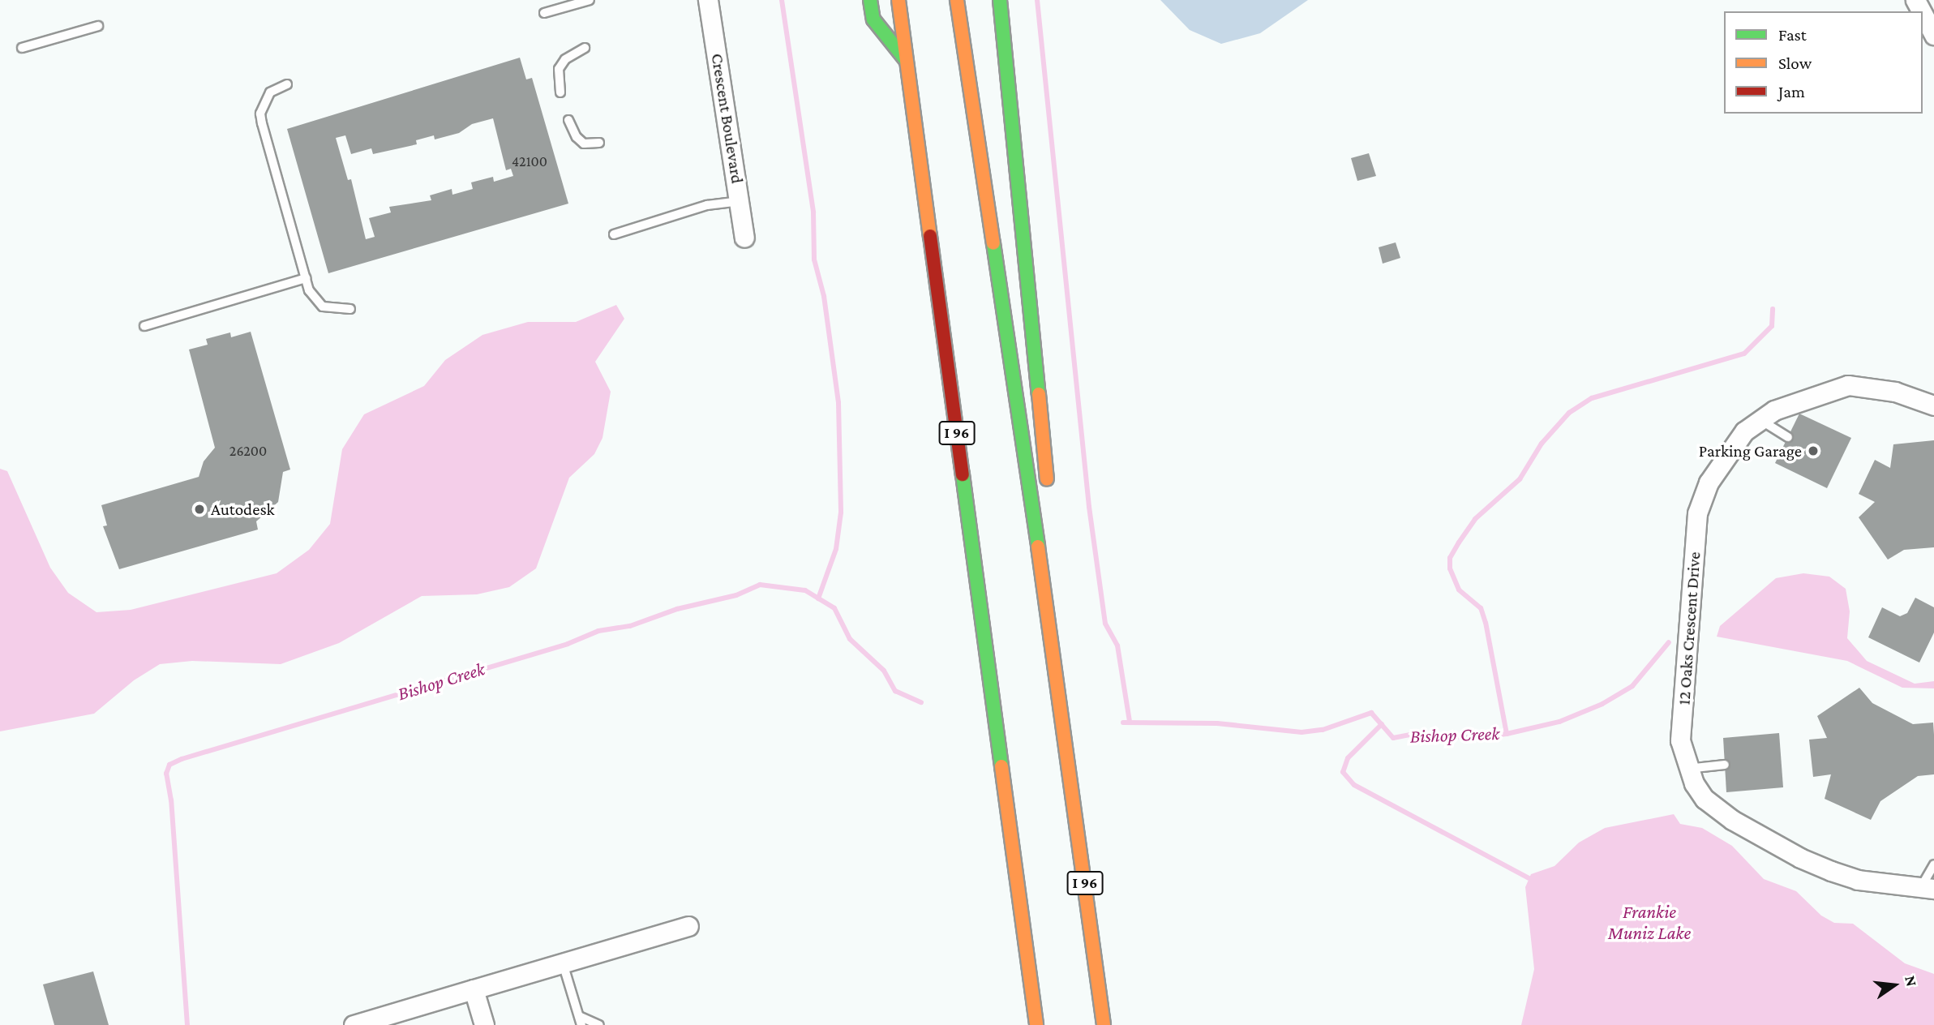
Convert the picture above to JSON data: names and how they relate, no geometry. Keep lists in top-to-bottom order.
{
  "streets": {
    "highway": ["I 96"],
    "street": ["Crescent Boulevard", "12 Oaks Crescent Drive"]
  },
  "water": ["Bishop Creek", "Frankie Muniz Lake"],
  "places": ["Parking Garage", "Autodesk"],
  "house_numbers": ["42100", "26200"],
  "legend": ["Fast", "Slow", "Jam"],
  "north": "right"
}
